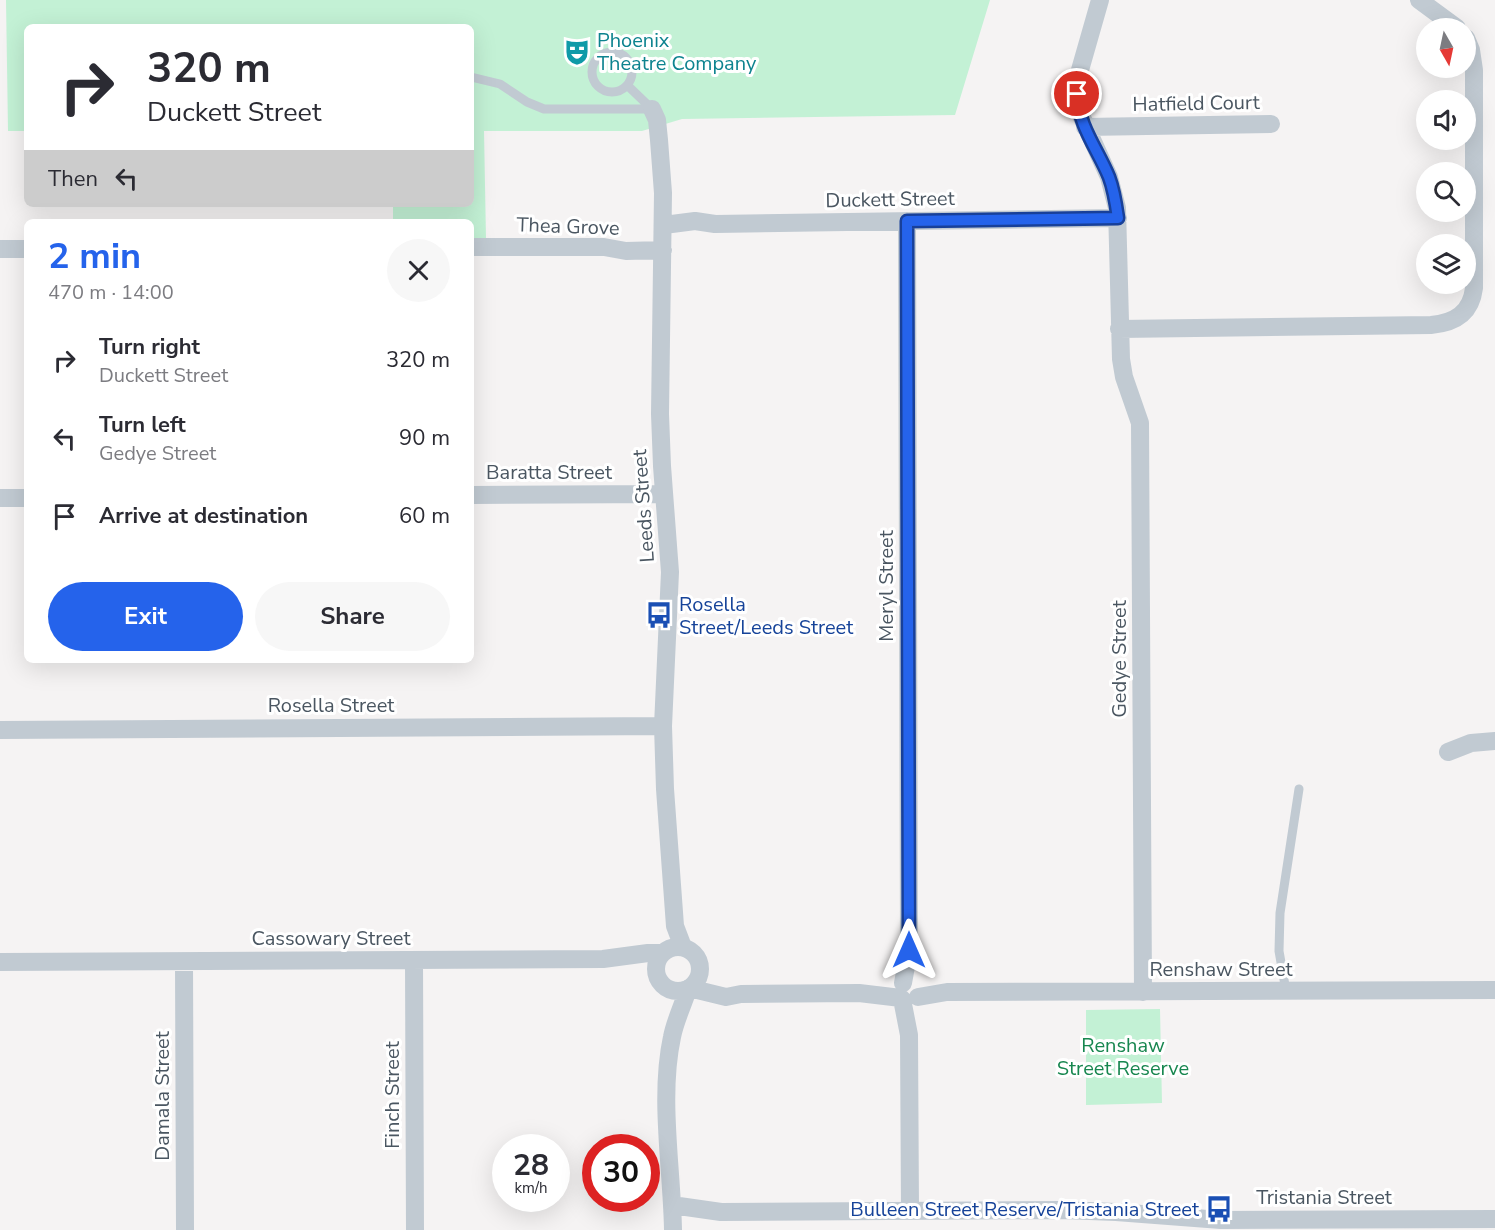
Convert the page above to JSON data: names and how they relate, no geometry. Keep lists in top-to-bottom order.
{
  "streets": {
    "street": [
      "Hatfield Court",
      "Duckett Street",
      "Thea Grove",
      "Baratta Street",
      "Leeds Street",
      "Meryl Street",
      "Gedye Street",
      "Rosella Street",
      "Cassowary Street",
      "Renshaw Street",
      "Finch Street",
      "Damala Street",
      "Tristania Street"
    ]
  },
  "crossings": [
    ["Hatfield Court", "Gedye Street"],
    ["Duckett Street", "Leeds Street"],
    ["Duckett Street", "Meryl Street"],
    ["Duckett Street", "Gedye Street"],
    ["Thea Grove", "Leeds Street"],
    ["Baratta Street", "Leeds Street"],
    ["Leeds Street", "Rosella Street"],
    ["Leeds Street", "Cassowary Street"],
    ["Leeds Street", "Renshaw Street"],
    ["Meryl Street", "Renshaw Street"],
    ["Gedye Street", "Renshaw Street"],
    ["Cassowary Street", "Renshaw Street"],
    ["Cassowary Street", "Finch Street"],
    ["Cassowary Street", "Damala Street"]
  ],
  "parks": ["Renshaw Street Reserve"],
  "places": {
    "theatre": ["Phoenix Theatre Company"],
    "bus stop": ["Rosella Street/Leeds Street", "Bulleen Street Reserve/Tristania Street"]
  },
  "north": "bottom",
  "page": {
    "turn": ["320 m", "Duckett Street"],
    "then": "Then",
    "heading": ["2 min", "470 m · 14:00"],
    "list": [
      {
        "name": "Turn right",
        "note": "Duckett Street",
        "value": "320 m"
      },
      {
        "name": "Turn left",
        "note": "Gedye Street",
        "value": "90 m"
      },
      {
        "name": "Arrive at destination",
        "value": "60 m"
      }
    ],
    "buttons": ["Exit", "Share"],
    "speed": "28 km/h",
    "limit": "30"
  }
}
